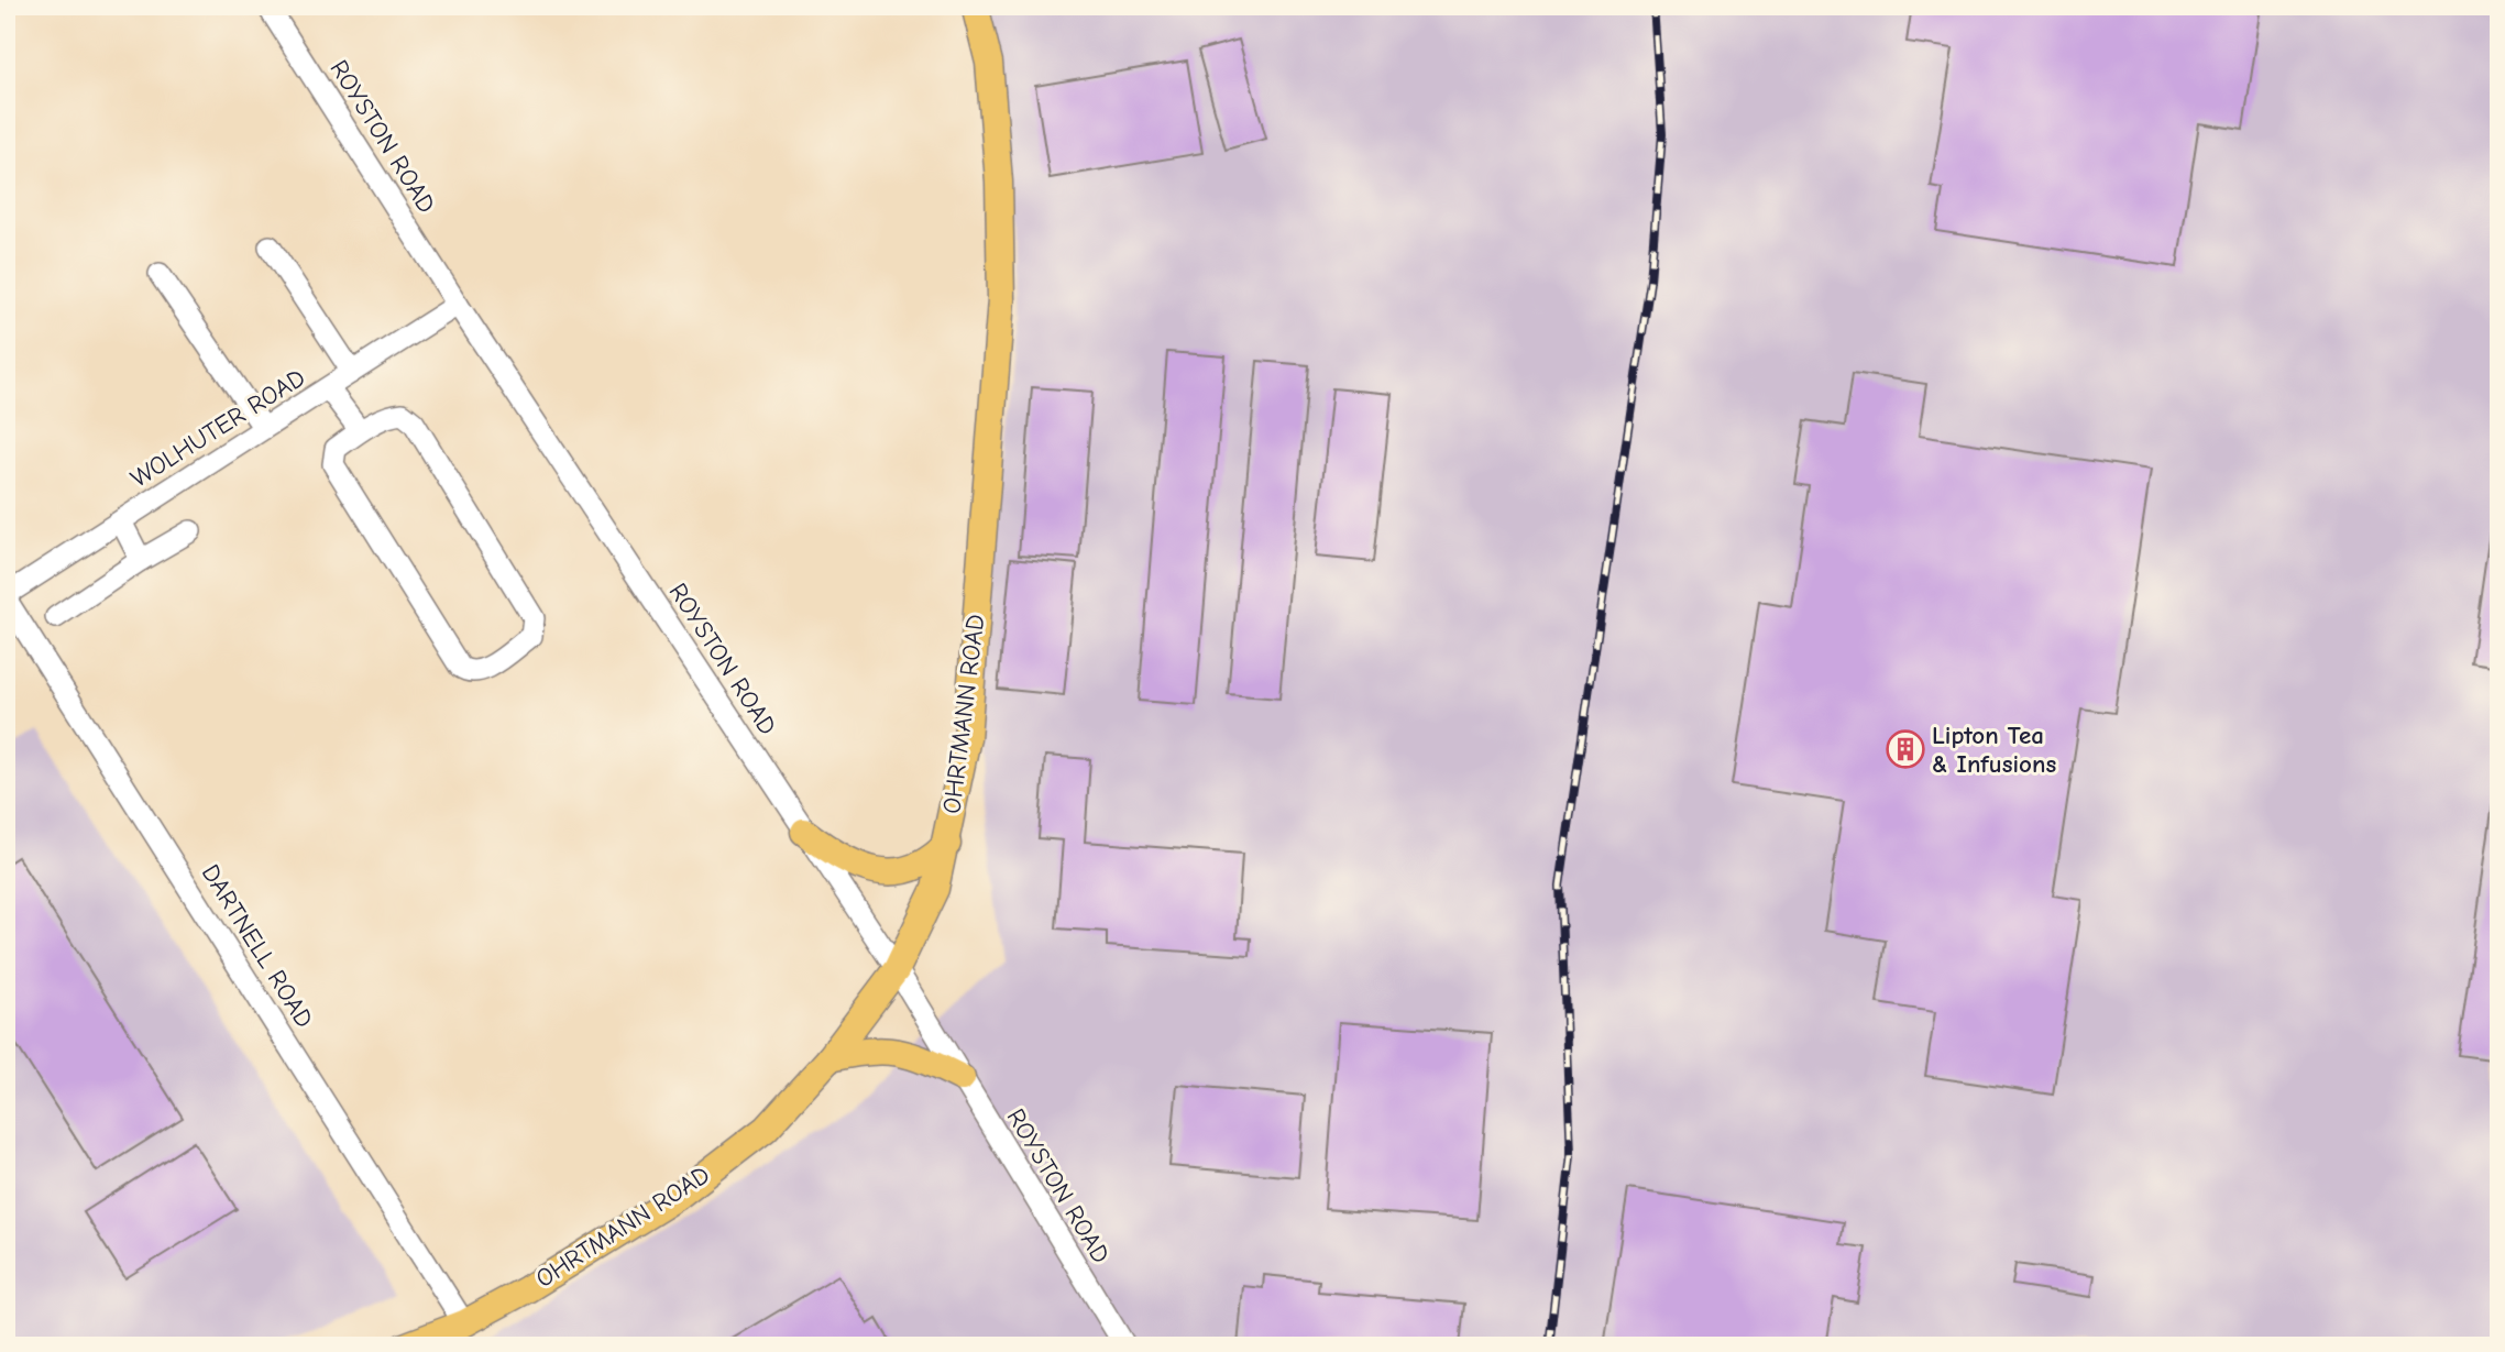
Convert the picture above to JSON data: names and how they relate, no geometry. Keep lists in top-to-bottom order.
{
  "streets": {
    "main road": ["OHRTMANN ROAD"],
    "street": ["ROYSTON ROAD", "WOLHUTER ROAD", "DARTNELL ROAD"]
  },
  "crossings": [
    ["ROYSTON ROAD", "WOLHUTER ROAD"],
    ["ROYSTON ROAD", "OHRTMANN ROAD"],
    ["WOLHUTER ROAD", "DARTNELL ROAD"],
    ["OHRTMANN ROAD", "DARTNELL ROAD"]
  ],
  "places": {
    "building": ["Lipton Tea & Infusions"]
  }
}
